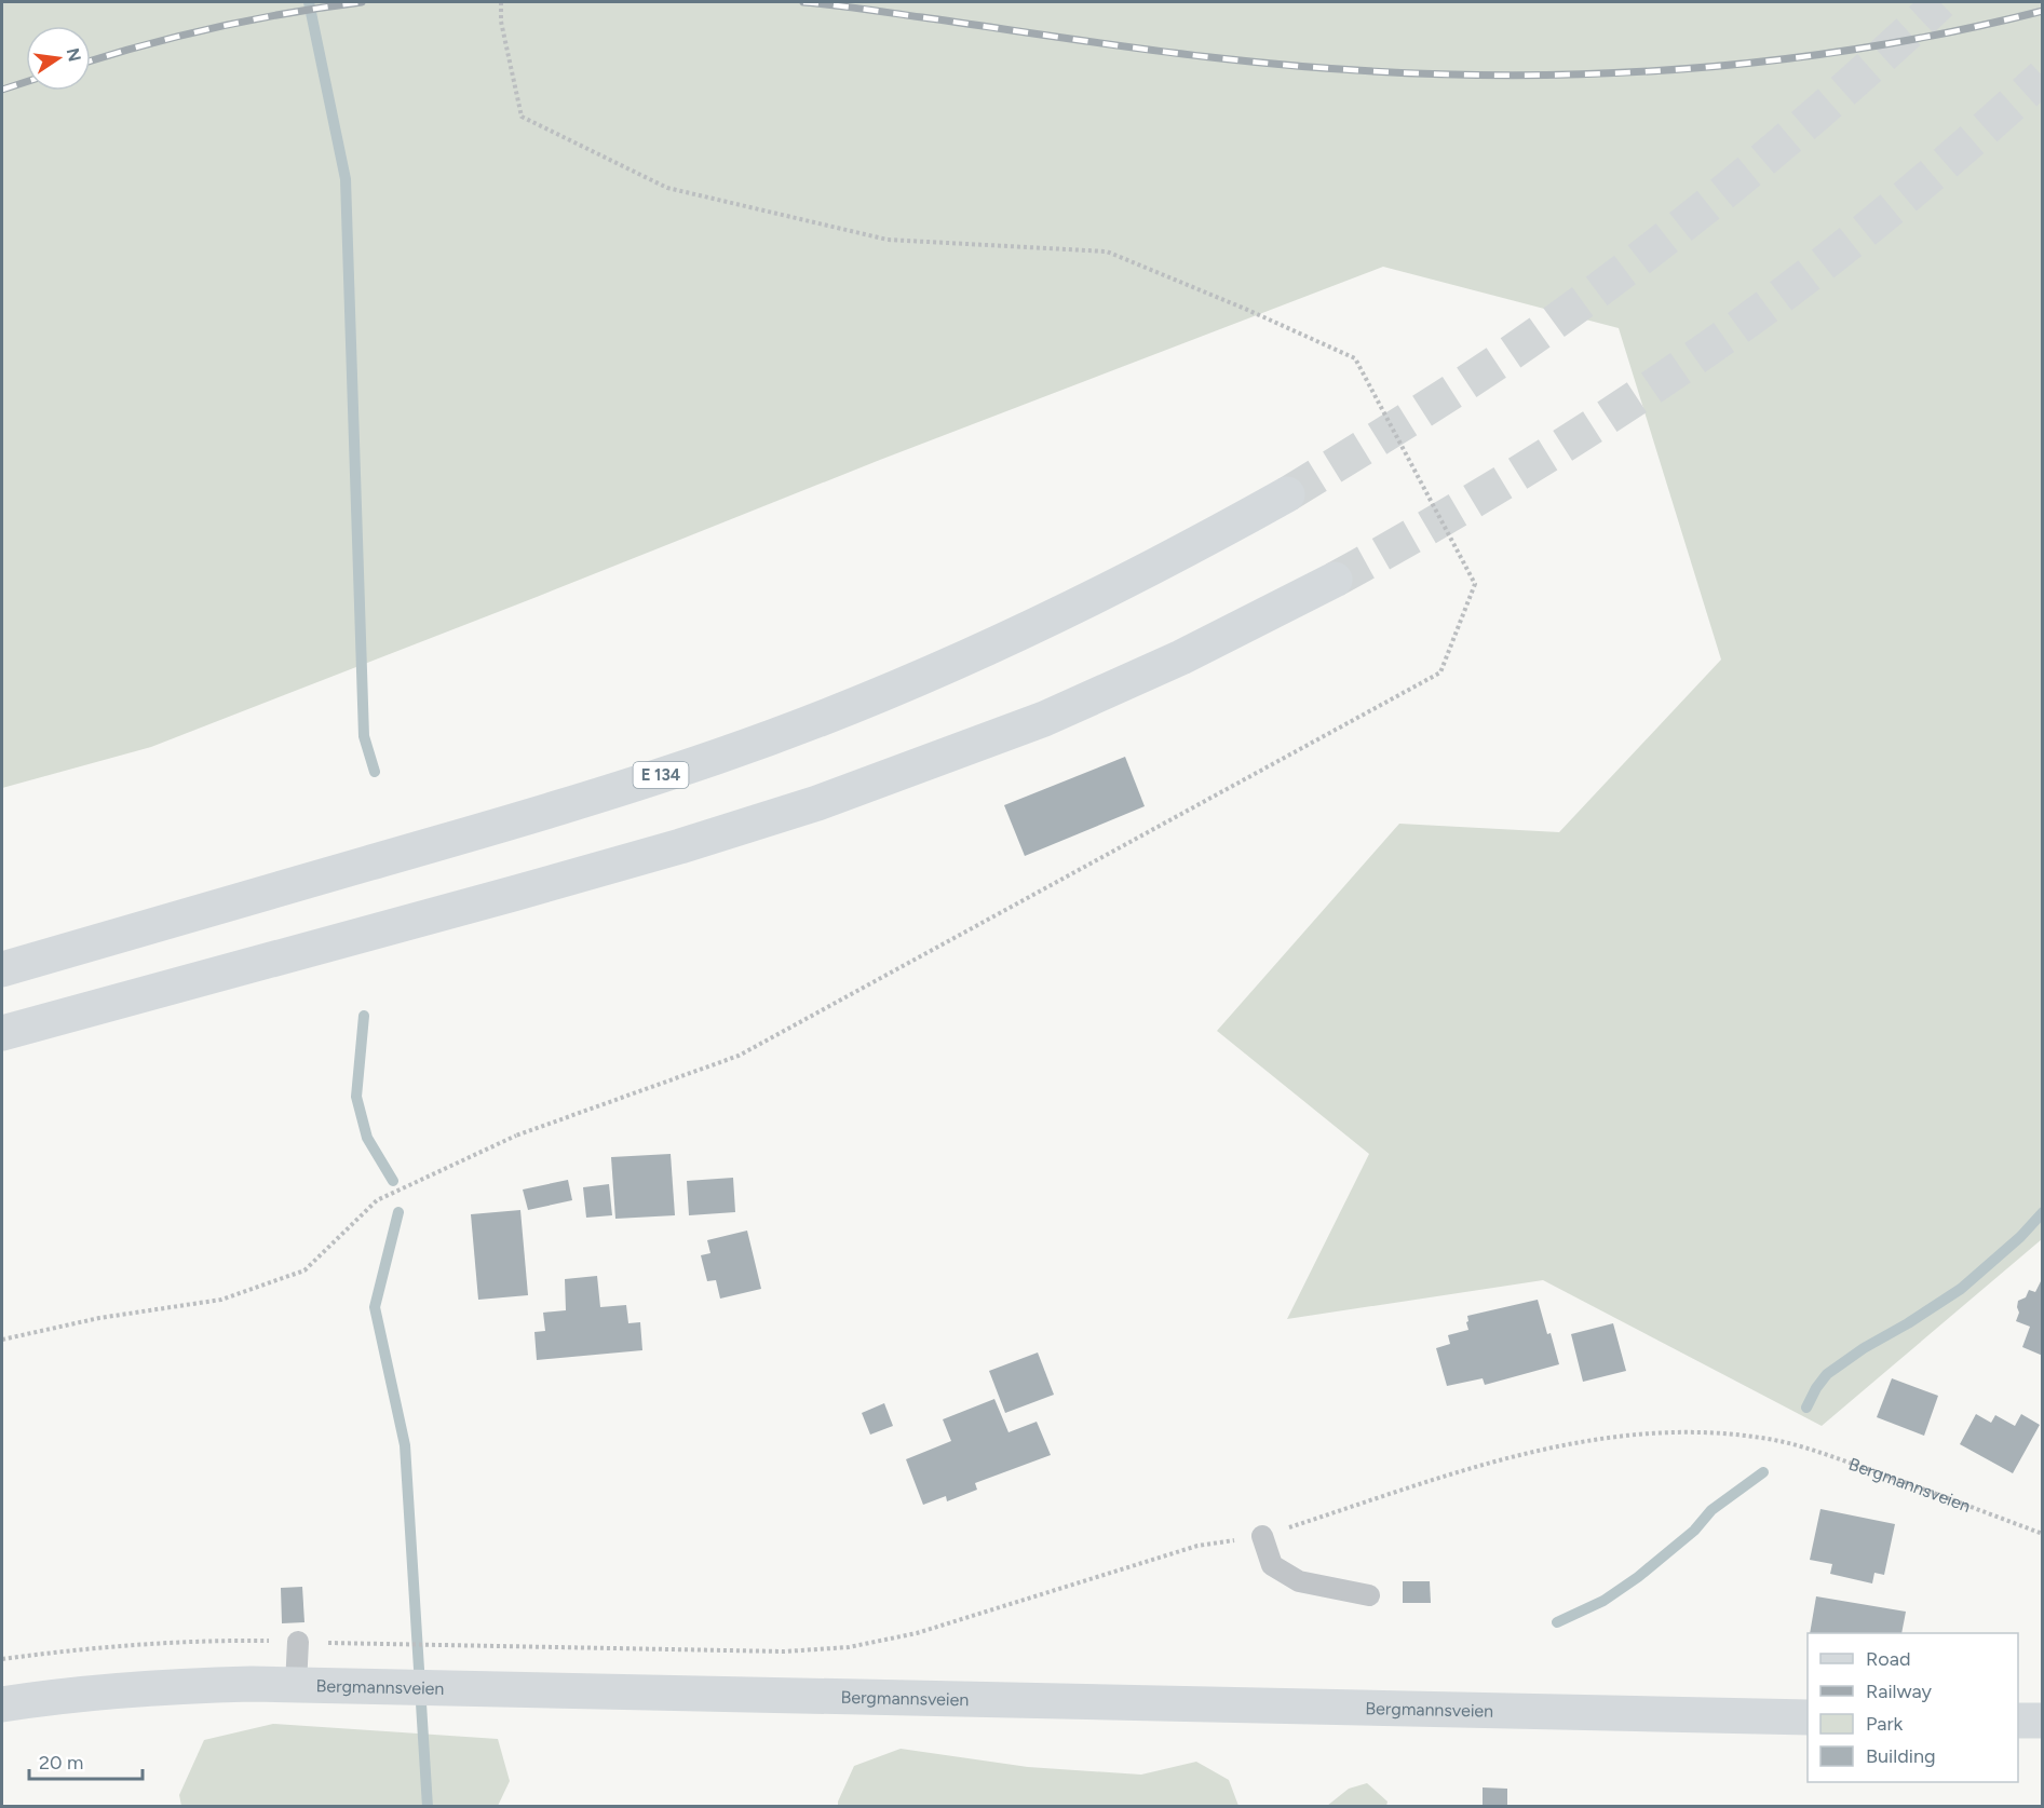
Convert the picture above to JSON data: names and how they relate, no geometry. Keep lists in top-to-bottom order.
{
  "streets": {
    "main road": ["E 134", "Bergmannsveien"]
  },
  "legend": [
    "Road",
    "Railway",
    "Park",
    "Building"
  ],
  "scale_bar": "20 m",
  "north": "right"
}
